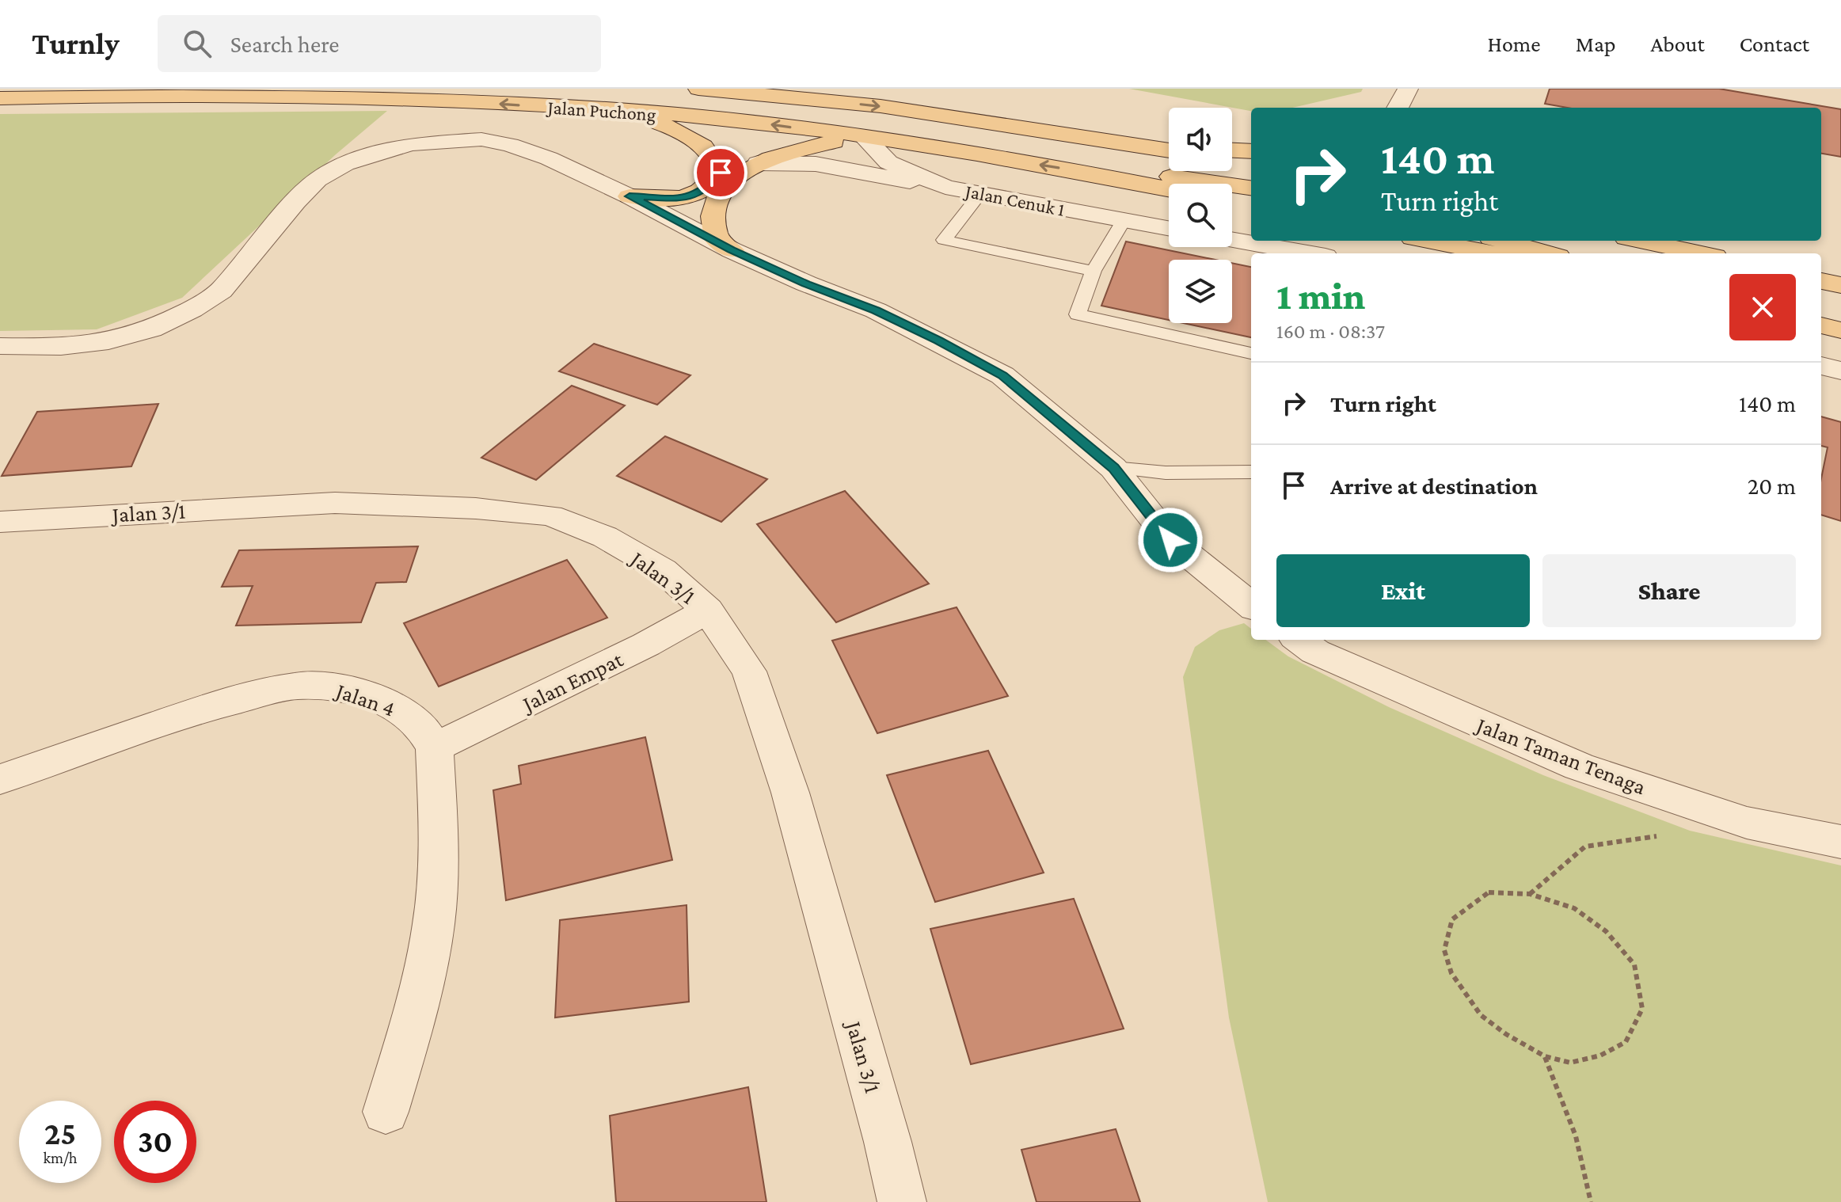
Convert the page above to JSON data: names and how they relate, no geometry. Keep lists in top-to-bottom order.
{
  "streets": {
    "main road": ["Jalan Puchong"],
    "street": [
      "Jalan Cenuk 1",
      "Jalan 3/1",
      "Jalan Empat",
      "Jalan 4",
      "Jalan Taman Tenaga"
    ]
  },
  "crossings": [
    ["Jalan Puchong", "Jalan Cenuk 1"],
    ["Jalan 3/1", "Jalan Empat"],
    ["Jalan Empat", "Jalan 4"]
  ],
  "page": {
    "header": "Turnly",
    "search": "Search here",
    "nav": [
      "Home",
      "Map",
      "About",
      "Contact"
    ],
    "turn": ["140 m", "Turn right"],
    "heading": ["1 min", "160 m · 08:37"],
    "list": [
      {
        "name": "Turn right",
        "value": "140 m"
      },
      {
        "name": "Arrive at destination",
        "value": "20 m"
      }
    ],
    "buttons": ["Exit", "Share"],
    "speed": "25 km/h",
    "limit": "30"
  }
}
